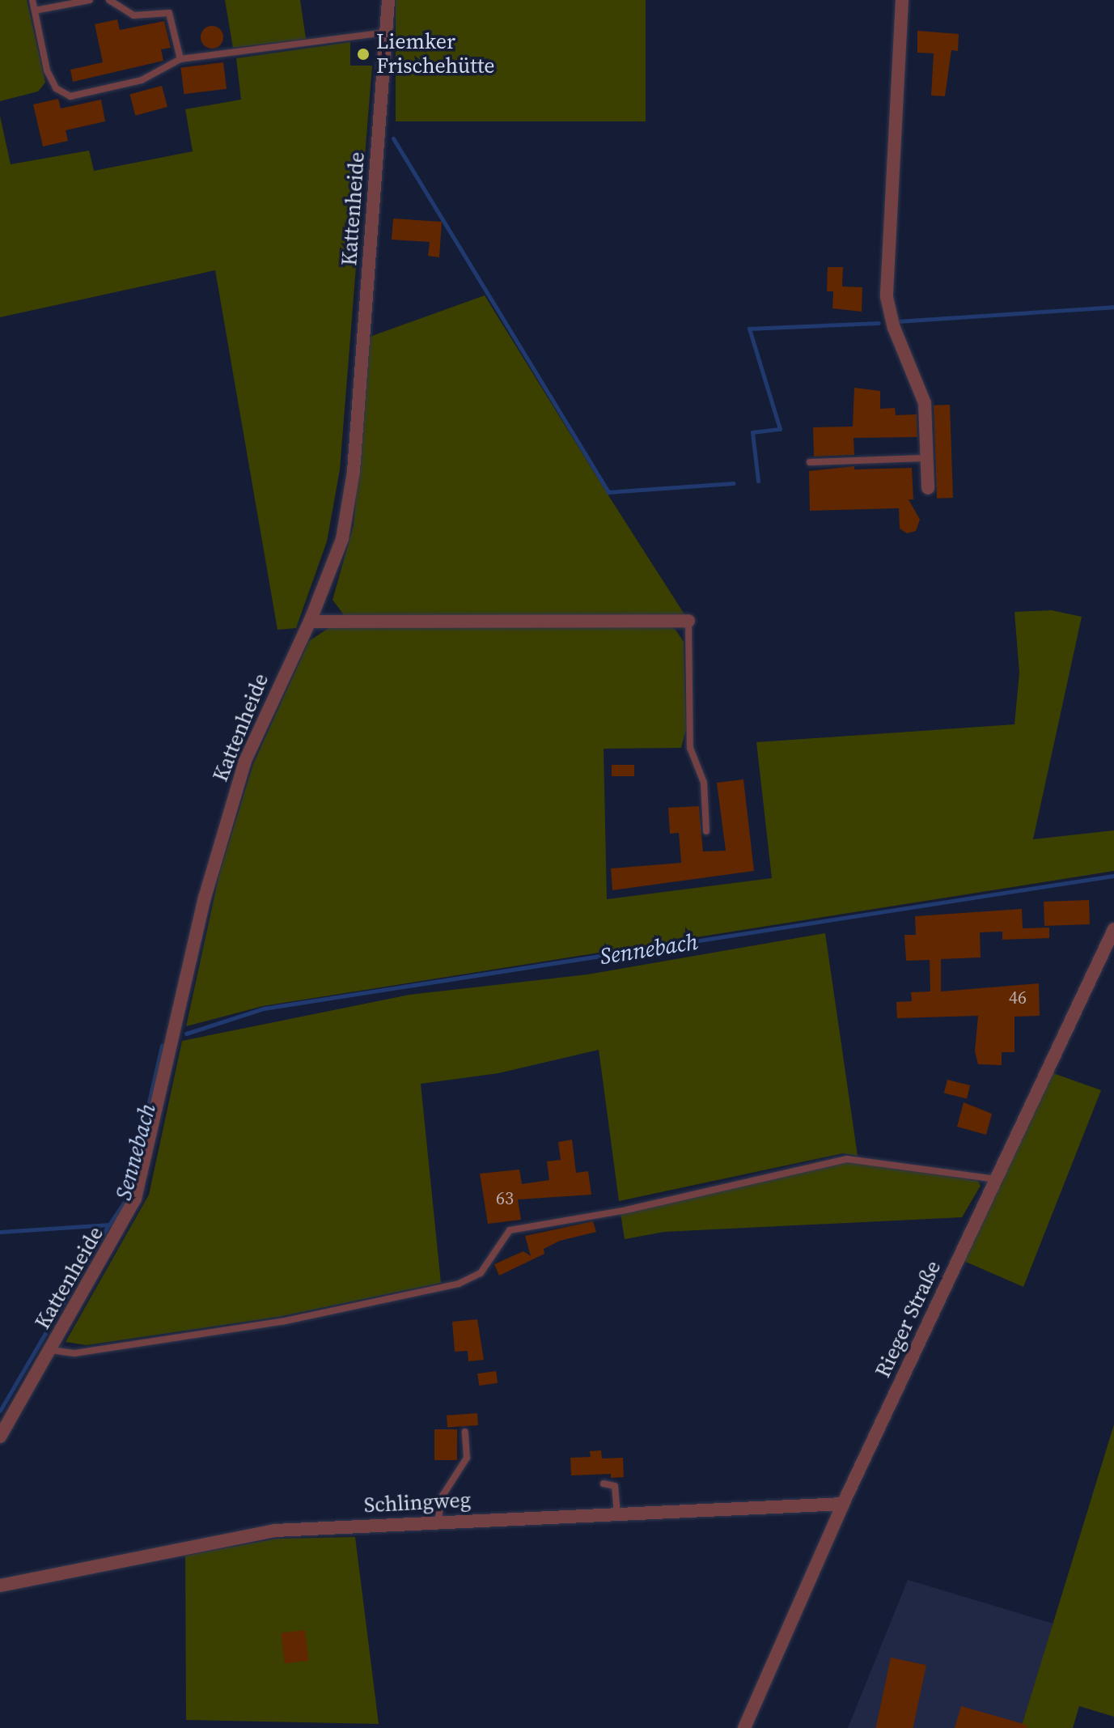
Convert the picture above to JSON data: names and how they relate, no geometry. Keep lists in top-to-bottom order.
{
  "streets": {
    "street": ["Kattenheide", "Rieger Straße", "Schlingweg"]
  },
  "crossings": [
    ["Rieger Straße", "Schlingweg"]
  ],
  "water": ["Sennebach"],
  "places": ["Liemker Frischehütte"],
  "house_numbers": ["46", "63"]
}
